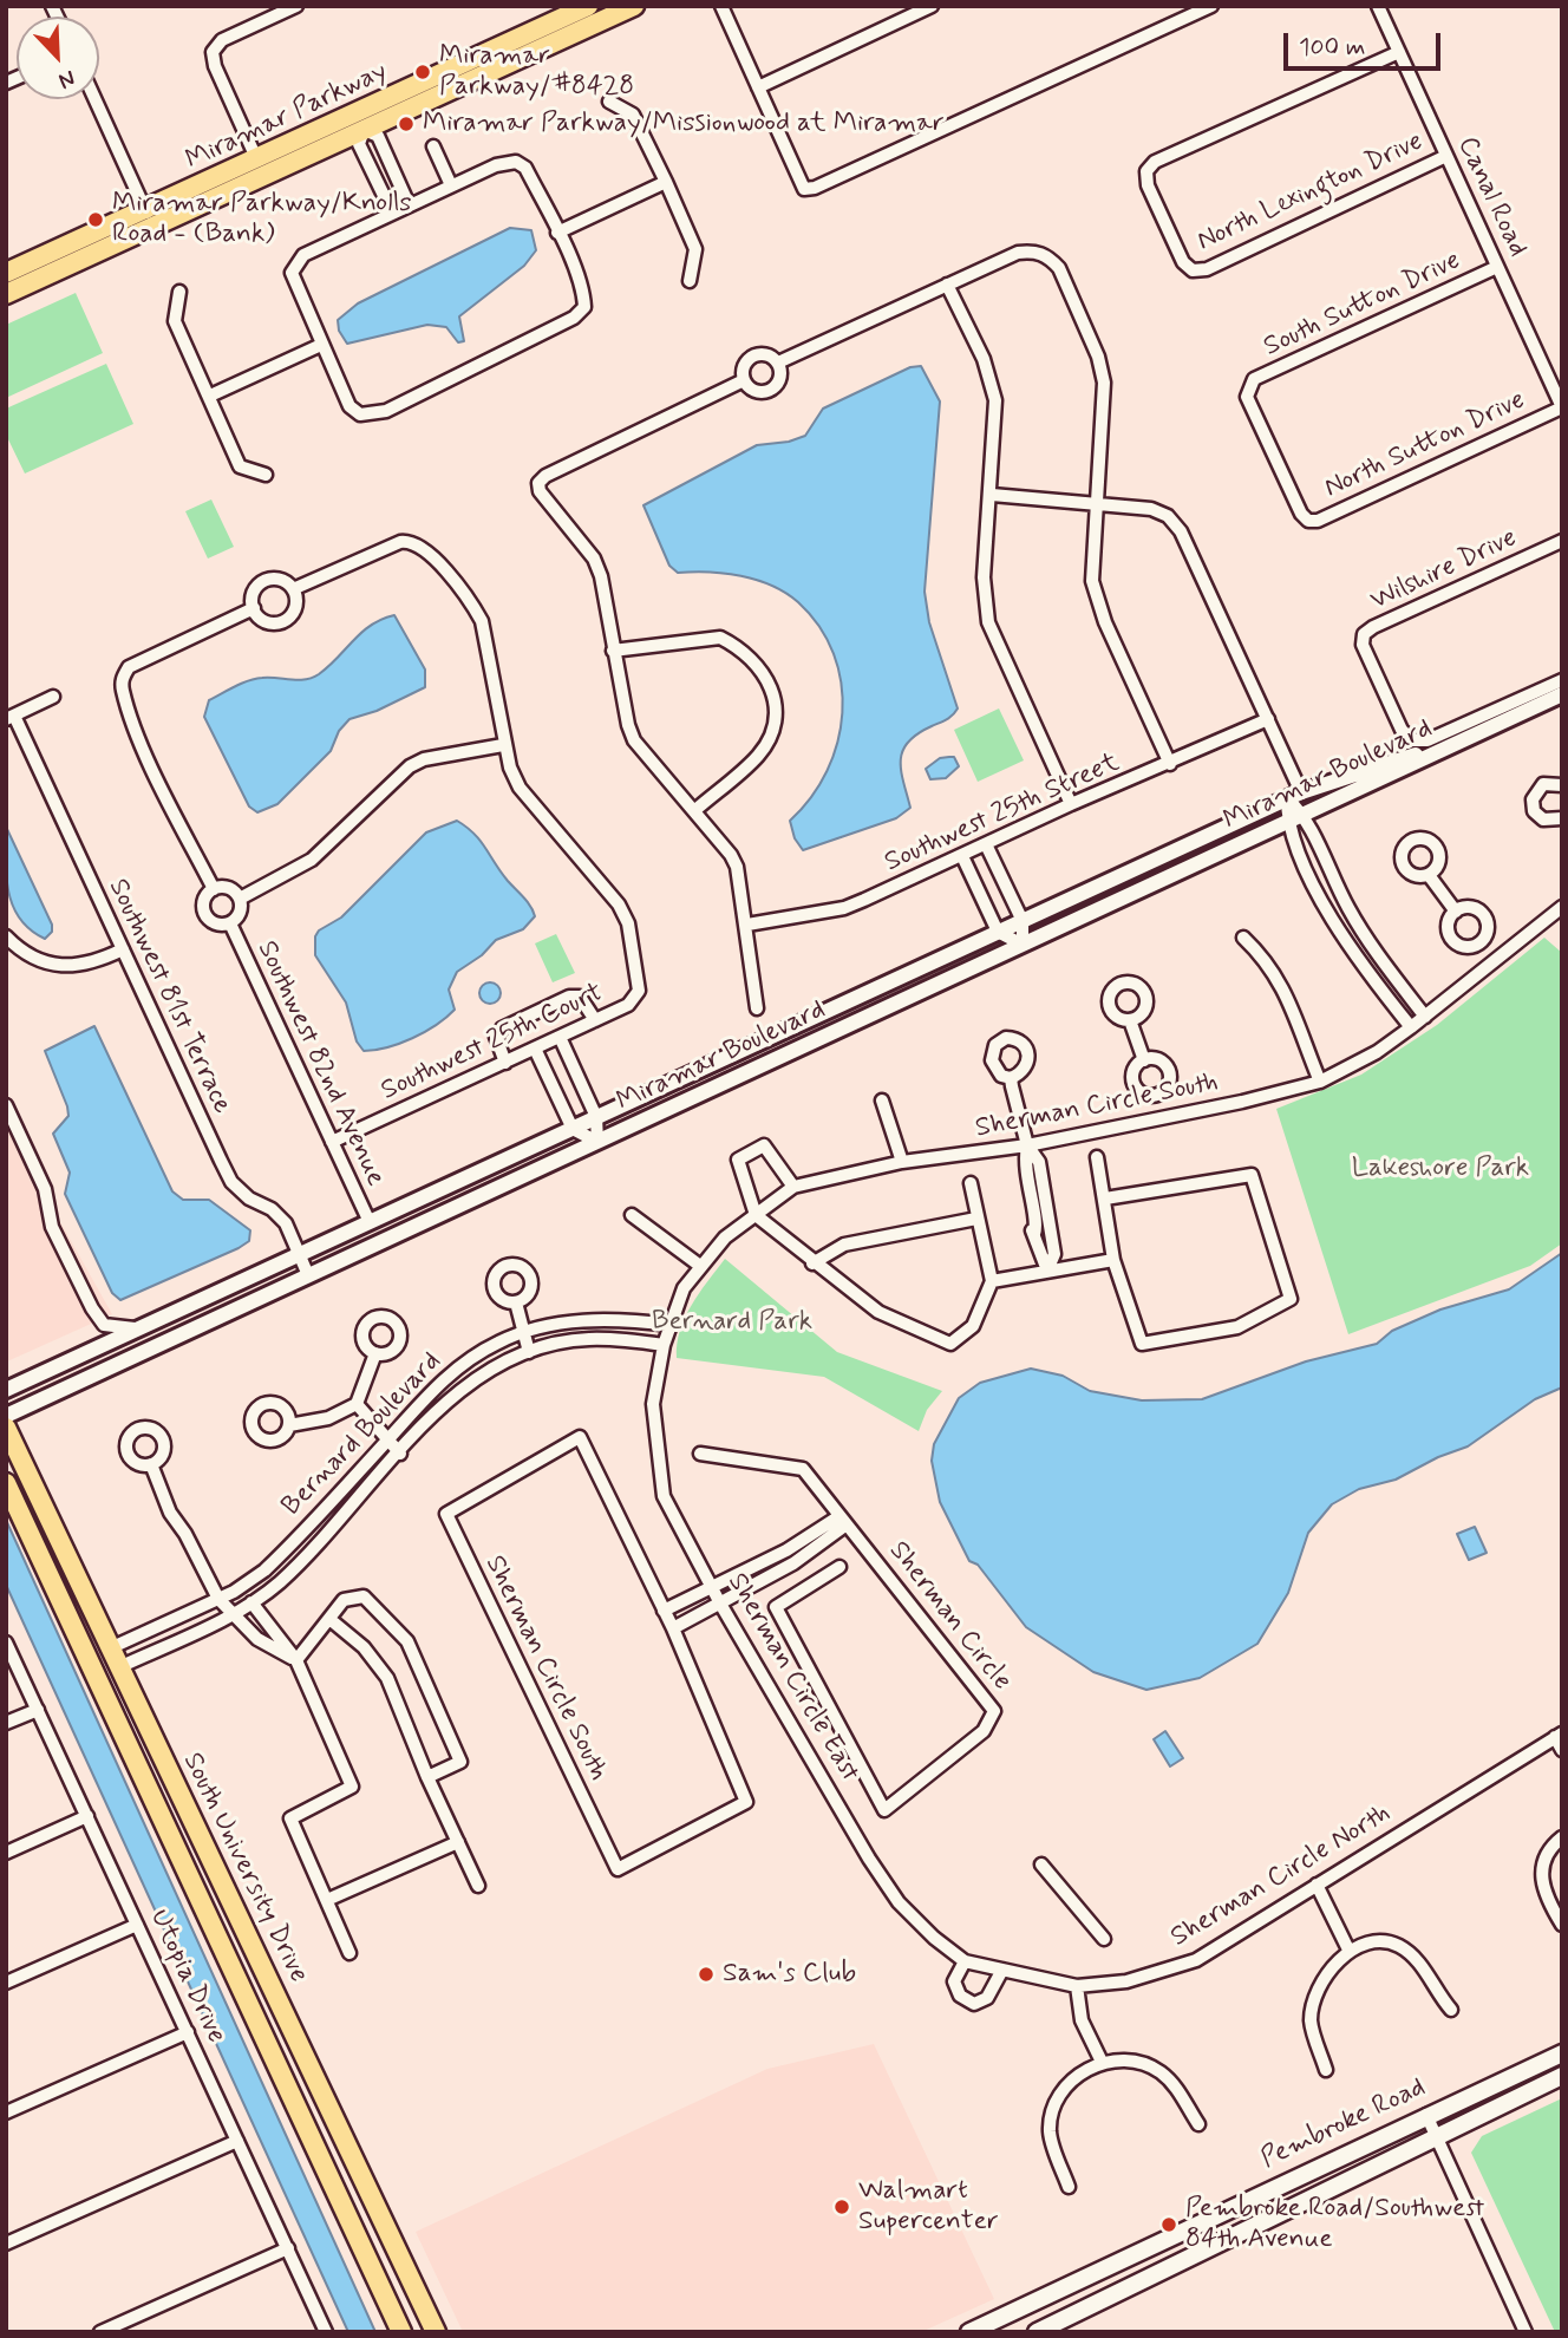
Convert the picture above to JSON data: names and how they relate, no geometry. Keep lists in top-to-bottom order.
{
  "streets": {
    "main road": ["Miramar Parkway", "South University Drive", "Pembroke Road"],
    "street": [
      "North Lexington Drive",
      "Canal Road",
      "South Sutton Drive",
      "North Sutton Drive",
      "Wilshire Drive",
      "Miramar Boulevard",
      "Southwest 25th Street",
      "Southwest 81st Terrace",
      "Southwest 25th Court",
      "Southwest 82nd Avenue",
      "Sherman Circle South",
      "Bernard Boulevard",
      "Sherman Circle",
      "Sherman Circle East",
      "Sherman Circle North",
      "Utopia Drive"
    ]
  },
  "crossings": [
    ["North Lexington Drive", "Canal Road"],
    ["Canal Road", "South Sutton Drive"],
    ["Canal Road", "North Sutton Drive"],
    ["South Sutton Drive", "North Sutton Drive"],
    ["Wilshire Drive", "Miramar Boulevard"],
    ["Miramar Boulevard", "Southwest 81st Terrace"],
    ["Miramar Boulevard", "Southwest 82nd Avenue"],
    ["Southwest 25th Court", "Southwest 82nd Avenue"],
    ["Sherman Circle South", "Bernard Boulevard"],
    ["Sherman Circle South", "Sherman Circle East"],
    ["Bernard Boulevard", "Sherman Circle East"],
    ["Bernard Boulevard", "South University Drive"],
    ["Sherman Circle East", "Sherman Circle North"]
  ],
  "parks": ["Lakeshore Park", "Bernard Park"],
  "places": [
    "Miramar Parkway/#8428",
    "Miramar Parkway/Missionwood at Miramar",
    "Miramar Parkway/Knolls Road - (Bank)",
    "Sam's Club",
    "Walmart Supercenter",
    "Pembroke Road/Southwest 84th Avenue"
  ],
  "scale_bar": "100 m",
  "north": "bottom right"
}
